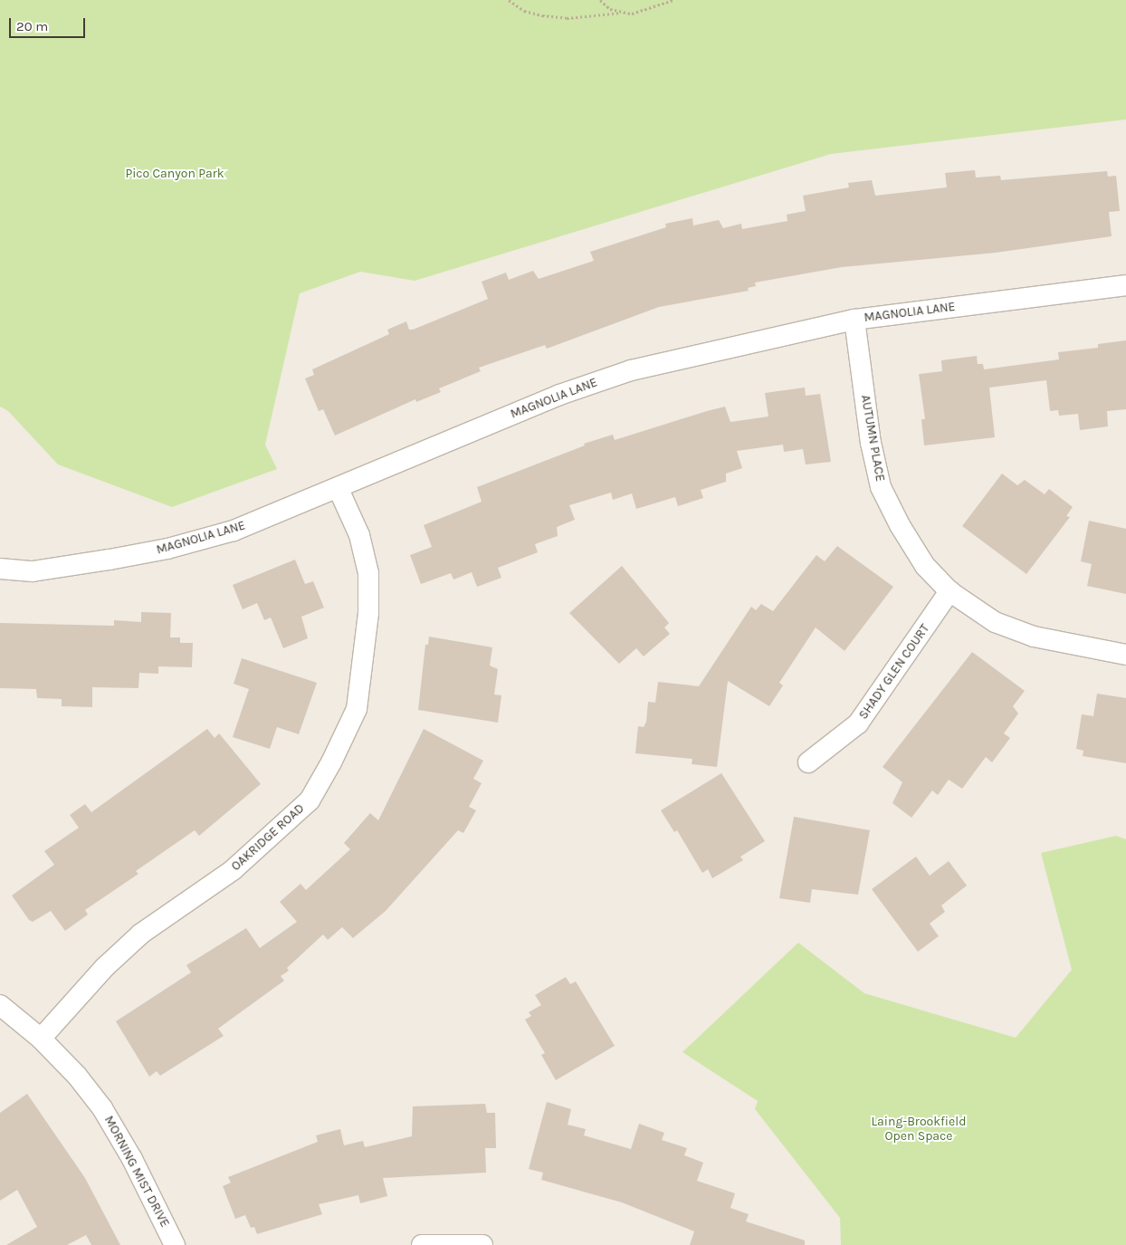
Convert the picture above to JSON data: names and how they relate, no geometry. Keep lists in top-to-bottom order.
{
  "streets": {
    "street": [
      "MAGNOLIA LANE",
      "AUTUMN PLACE",
      "SHADY GLEN COURT",
      "OAKRIDGE ROAD",
      "MORNING MIST DRIVE"
    ]
  },
  "crossings": [
    ["MAGNOLIA LANE", "AUTUMN PLACE"],
    ["MAGNOLIA LANE", "OAKRIDGE ROAD"],
    ["AUTUMN PLACE", "SHADY GLEN COURT"],
    ["OAKRIDGE ROAD", "MORNING MIST DRIVE"]
  ],
  "parks": ["Pico Canyon Park", "Laing-Brookfield Open Space"],
  "scale_bar": "20 m"
}
